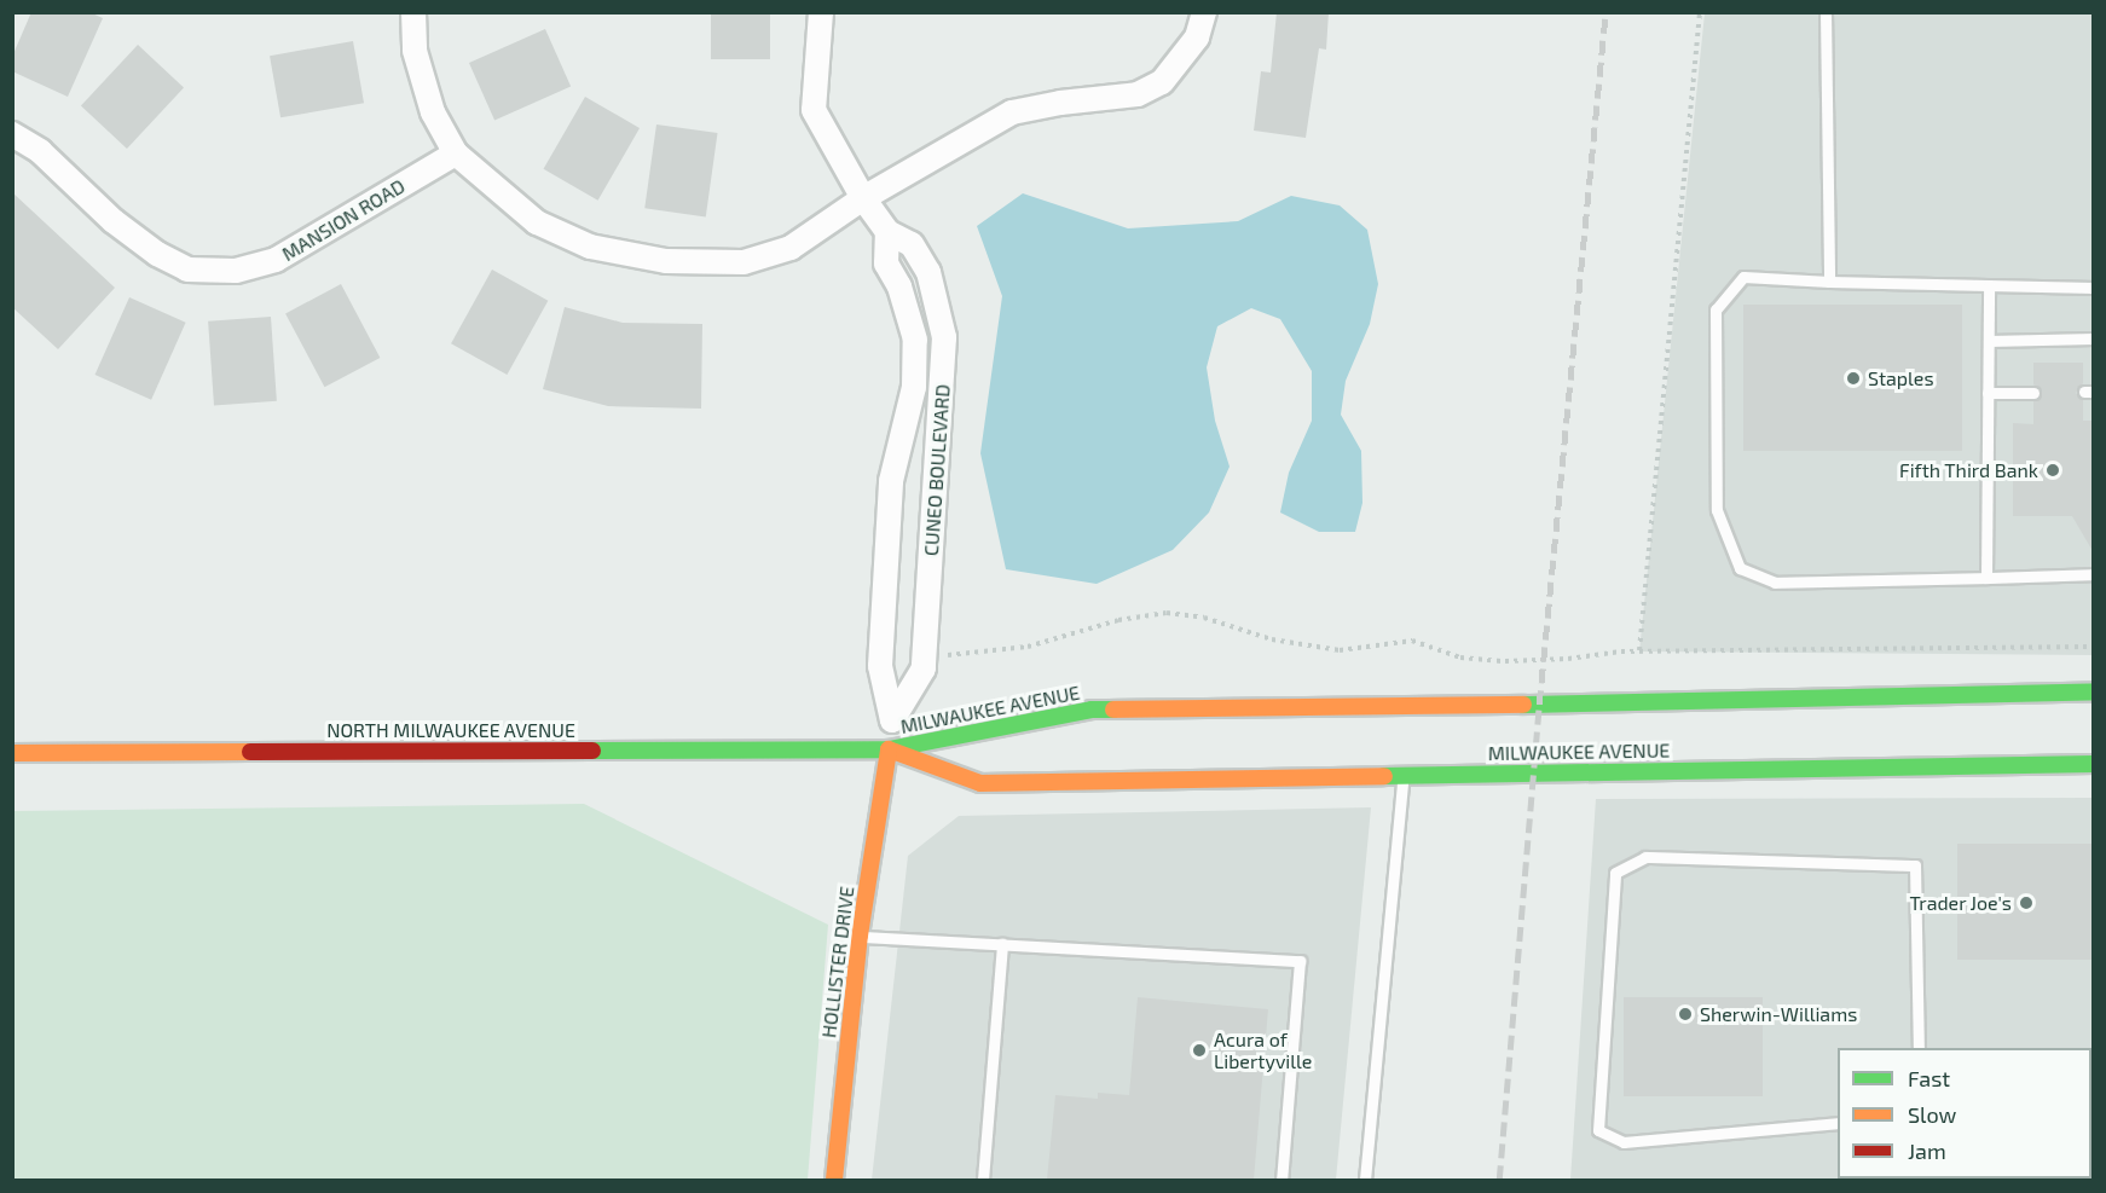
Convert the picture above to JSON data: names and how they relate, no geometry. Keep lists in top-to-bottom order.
{
  "streets": {
    "main road": ["MILWAUKEE AVENUE", "NORTH MILWAUKEE AVENUE", "HOLLISTER DRIVE"],
    "street": ["MANSION ROAD", "CUNEO BOULEVARD"]
  },
  "crossings": [
    ["CUNEO BOULEVARD", "MILWAUKEE AVENUE"],
    ["CUNEO BOULEVARD", "NORTH MILWAUKEE AVENUE"],
    ["CUNEO BOULEVARD", "HOLLISTER DRIVE"],
    ["MILWAUKEE AVENUE", "NORTH MILWAUKEE AVENUE"],
    ["MILWAUKEE AVENUE", "HOLLISTER DRIVE"],
    ["NORTH MILWAUKEE AVENUE", "HOLLISTER DRIVE"]
  ],
  "places": [
    "Staples",
    "Fifth Third Bank",
    "Trader Joe's",
    "Sherwin-Williams",
    "Acura of Libertyville"
  ],
  "legend": ["Fast", "Slow", "Jam"]
}
